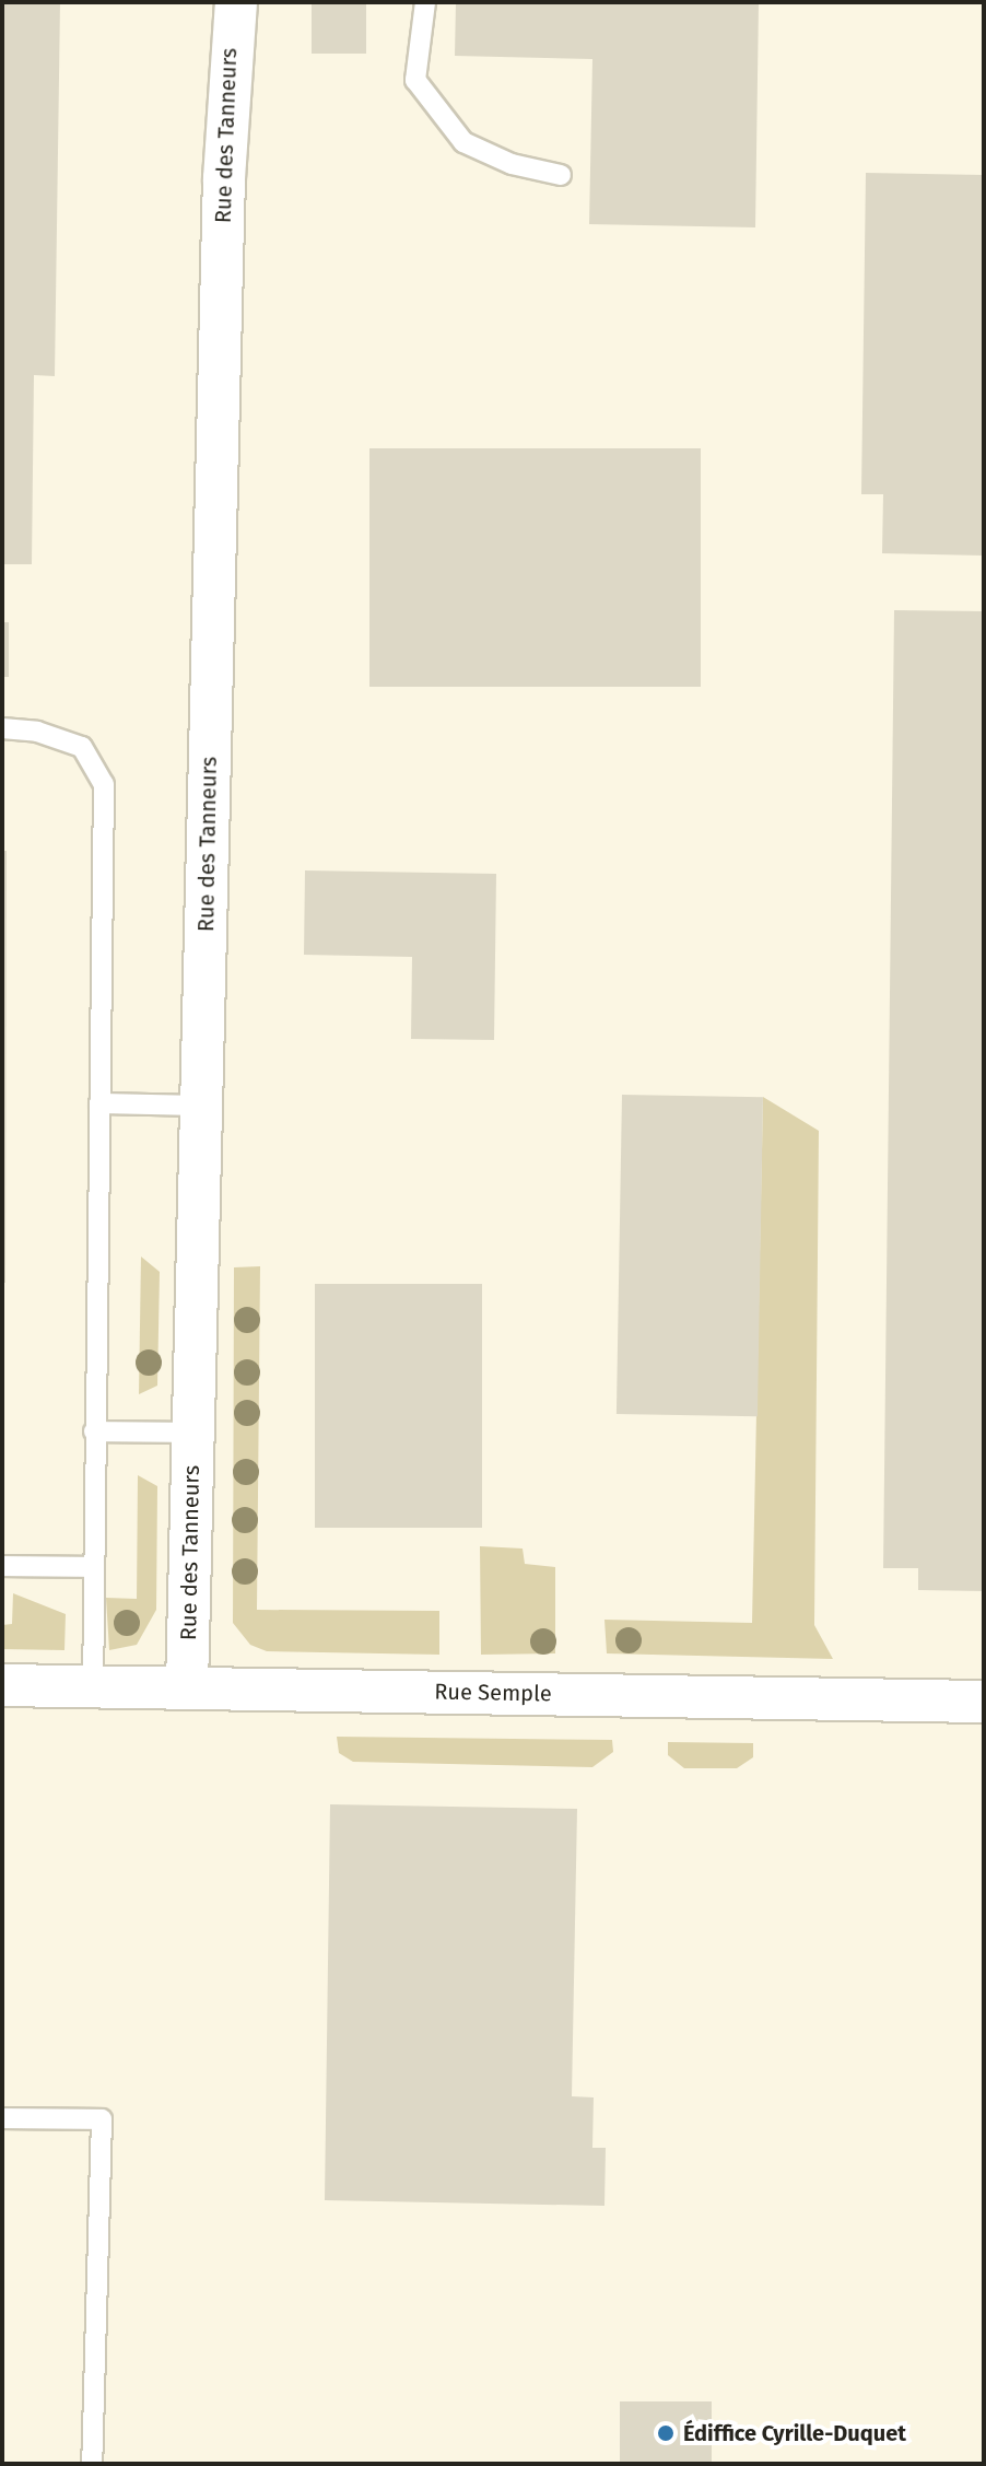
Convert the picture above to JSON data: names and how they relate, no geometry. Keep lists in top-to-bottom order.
{
  "streets": {
    "street": ["Rue des Tanneurs", "Rue Semple"]
  },
  "crossings": [
    ["Rue des Tanneurs", "Rue Semple"]
  ],
  "places": ["Édiffice Cyrille-Duquet"]
}
